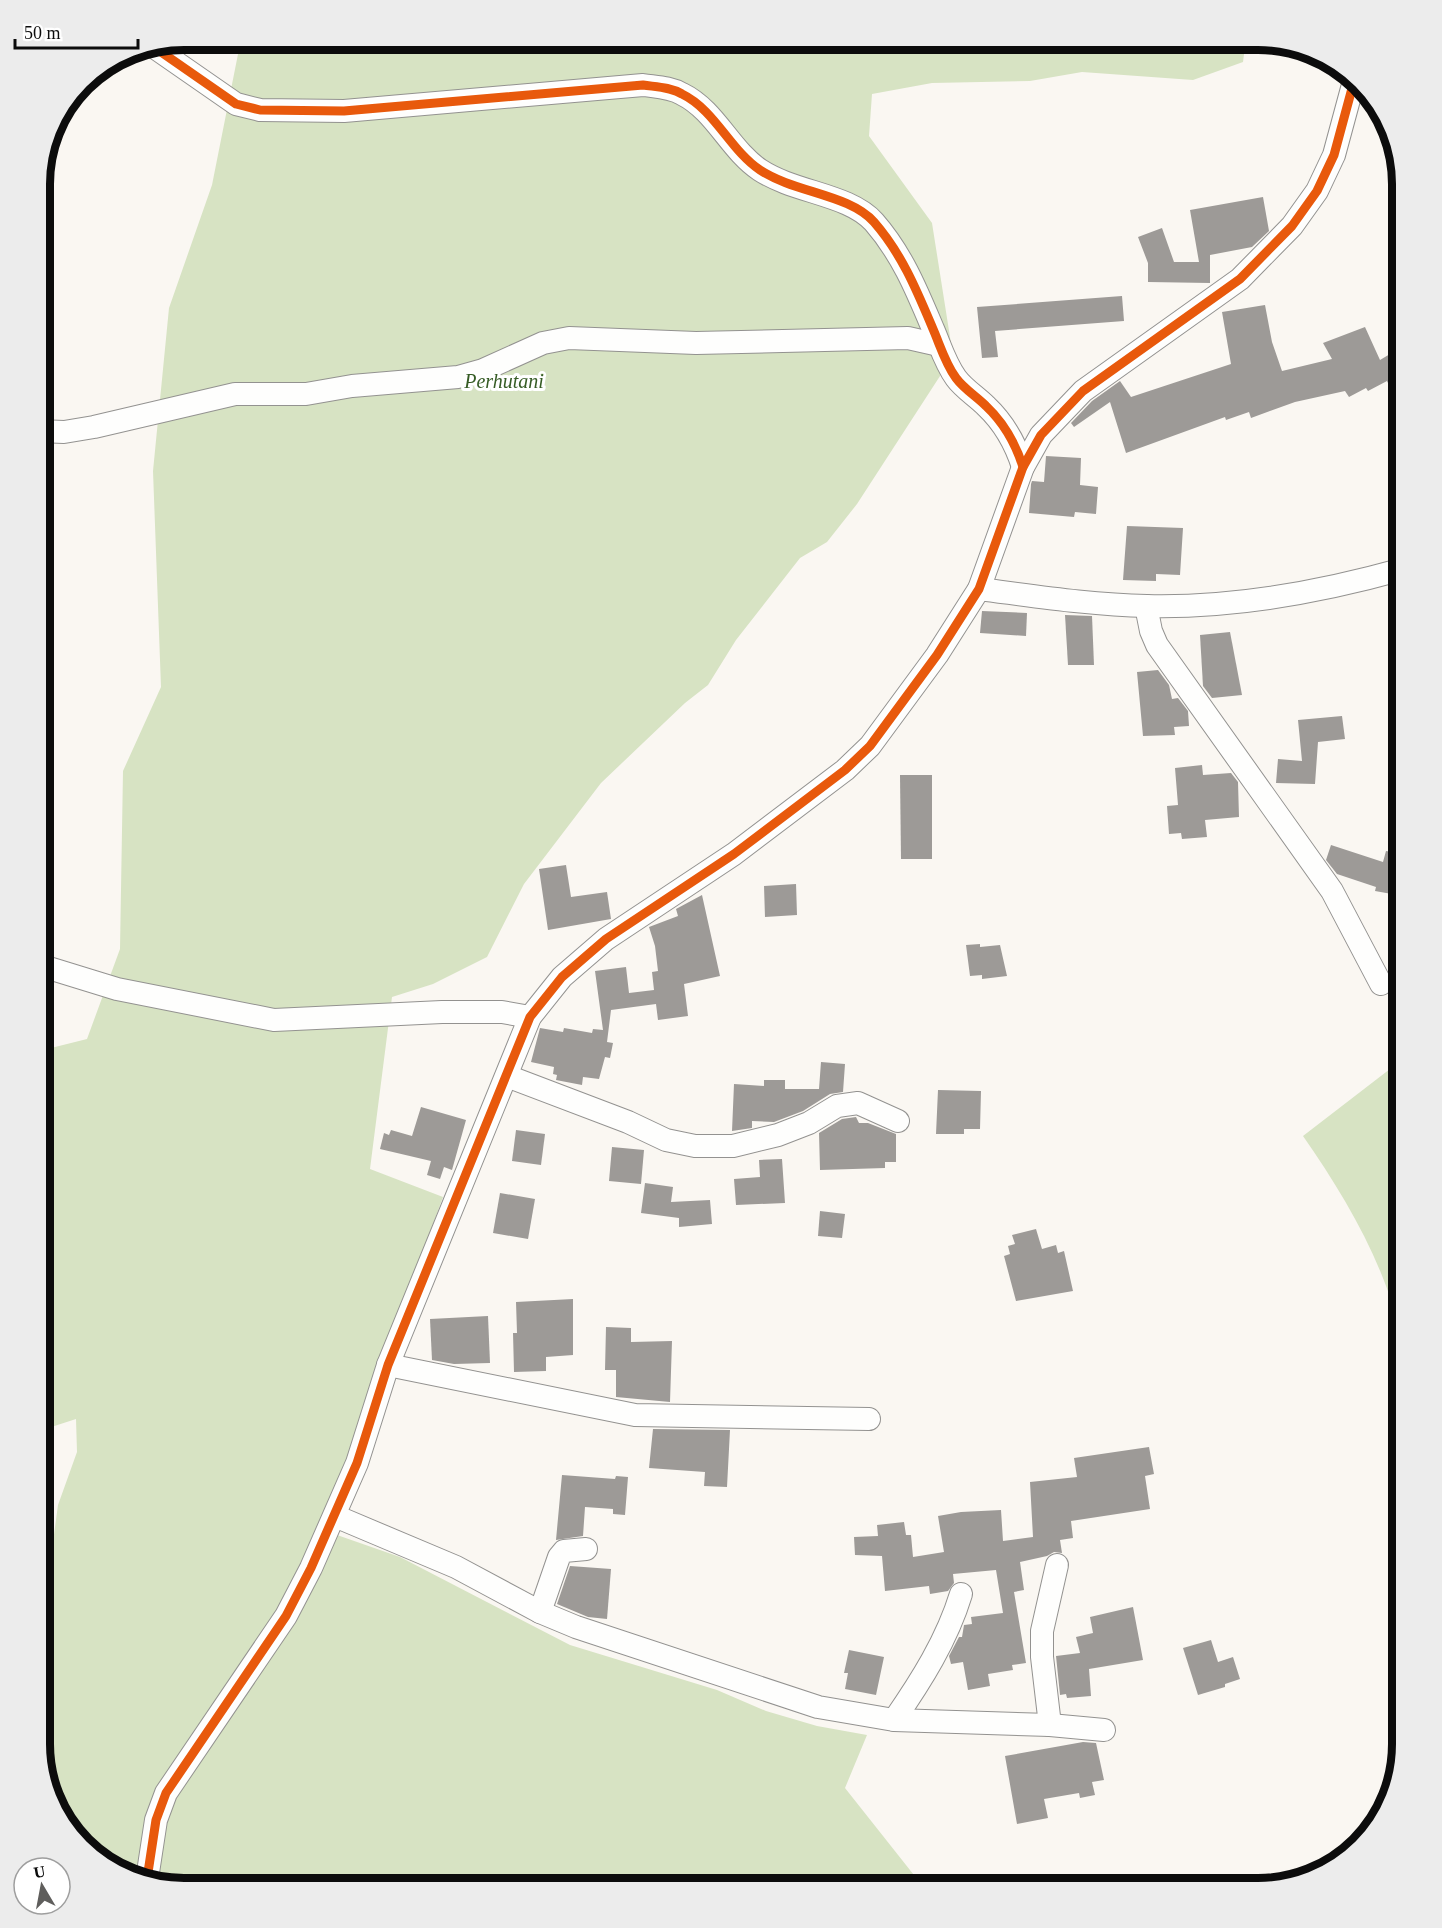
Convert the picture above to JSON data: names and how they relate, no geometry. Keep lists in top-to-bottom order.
{
  "parks": ["Perhutani"],
  "scale_bar": "50 m",
  "north": "top"
}
